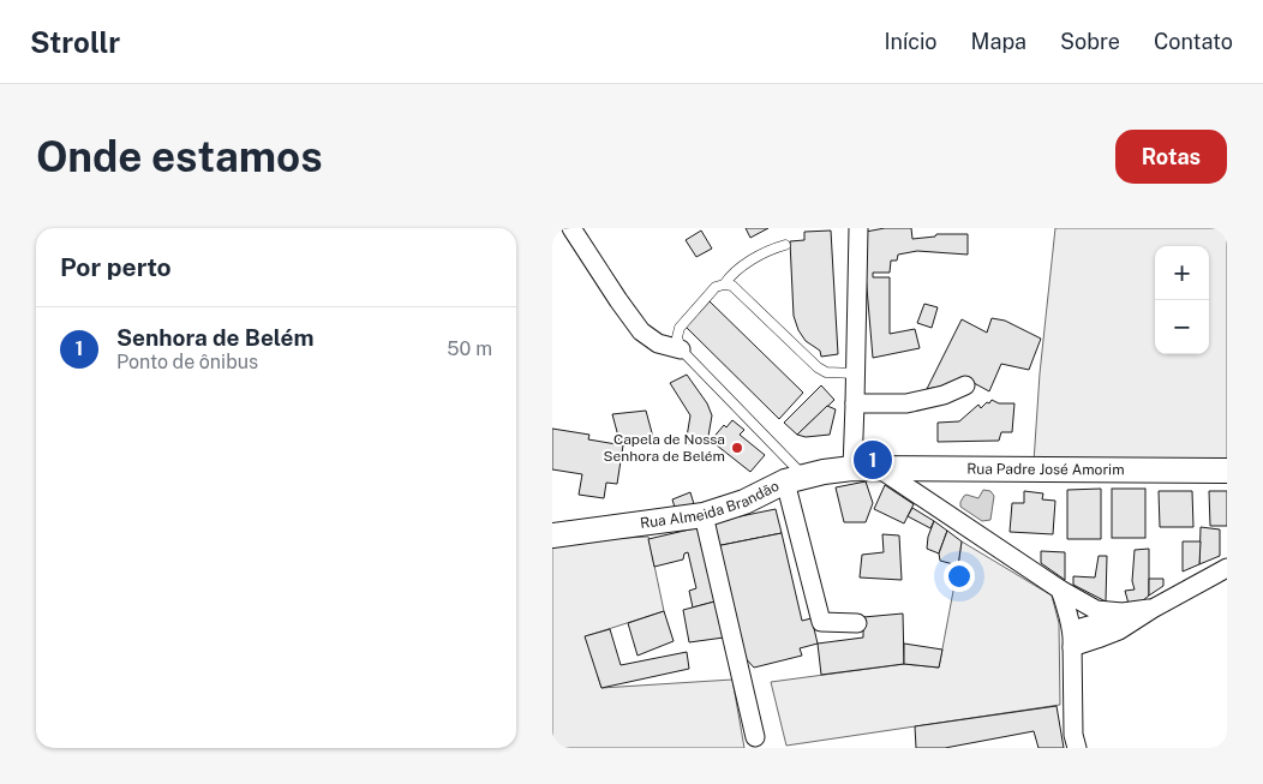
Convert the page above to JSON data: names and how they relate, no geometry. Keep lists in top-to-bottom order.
{
  "streets": {
    "street": ["Rua Padre José Amorim", "Rua Almeida Brandão"]
  },
  "crossings": [
    ["Rua Padre José Amorim", "Rua Almeida Brandão"]
  ],
  "places": ["Capela de Nossa Senhora de Belém"],
  "page": {
    "header": "Strollr",
    "nav": [
      "Início",
      "Mapa",
      "Sobre",
      "Contato"
    ],
    "buttons": "Rotas",
    "title": "Onde estamos",
    "heading": "Por perto",
    "map_buttons": ["+", "−"],
    "list": [
      {
        "mark": "1",
        "name": "Senhora de Belém",
        "note": "Ponto de ônibus",
        "value": "50 m"
      }
    ],
    "pins": "1"
  }
}
